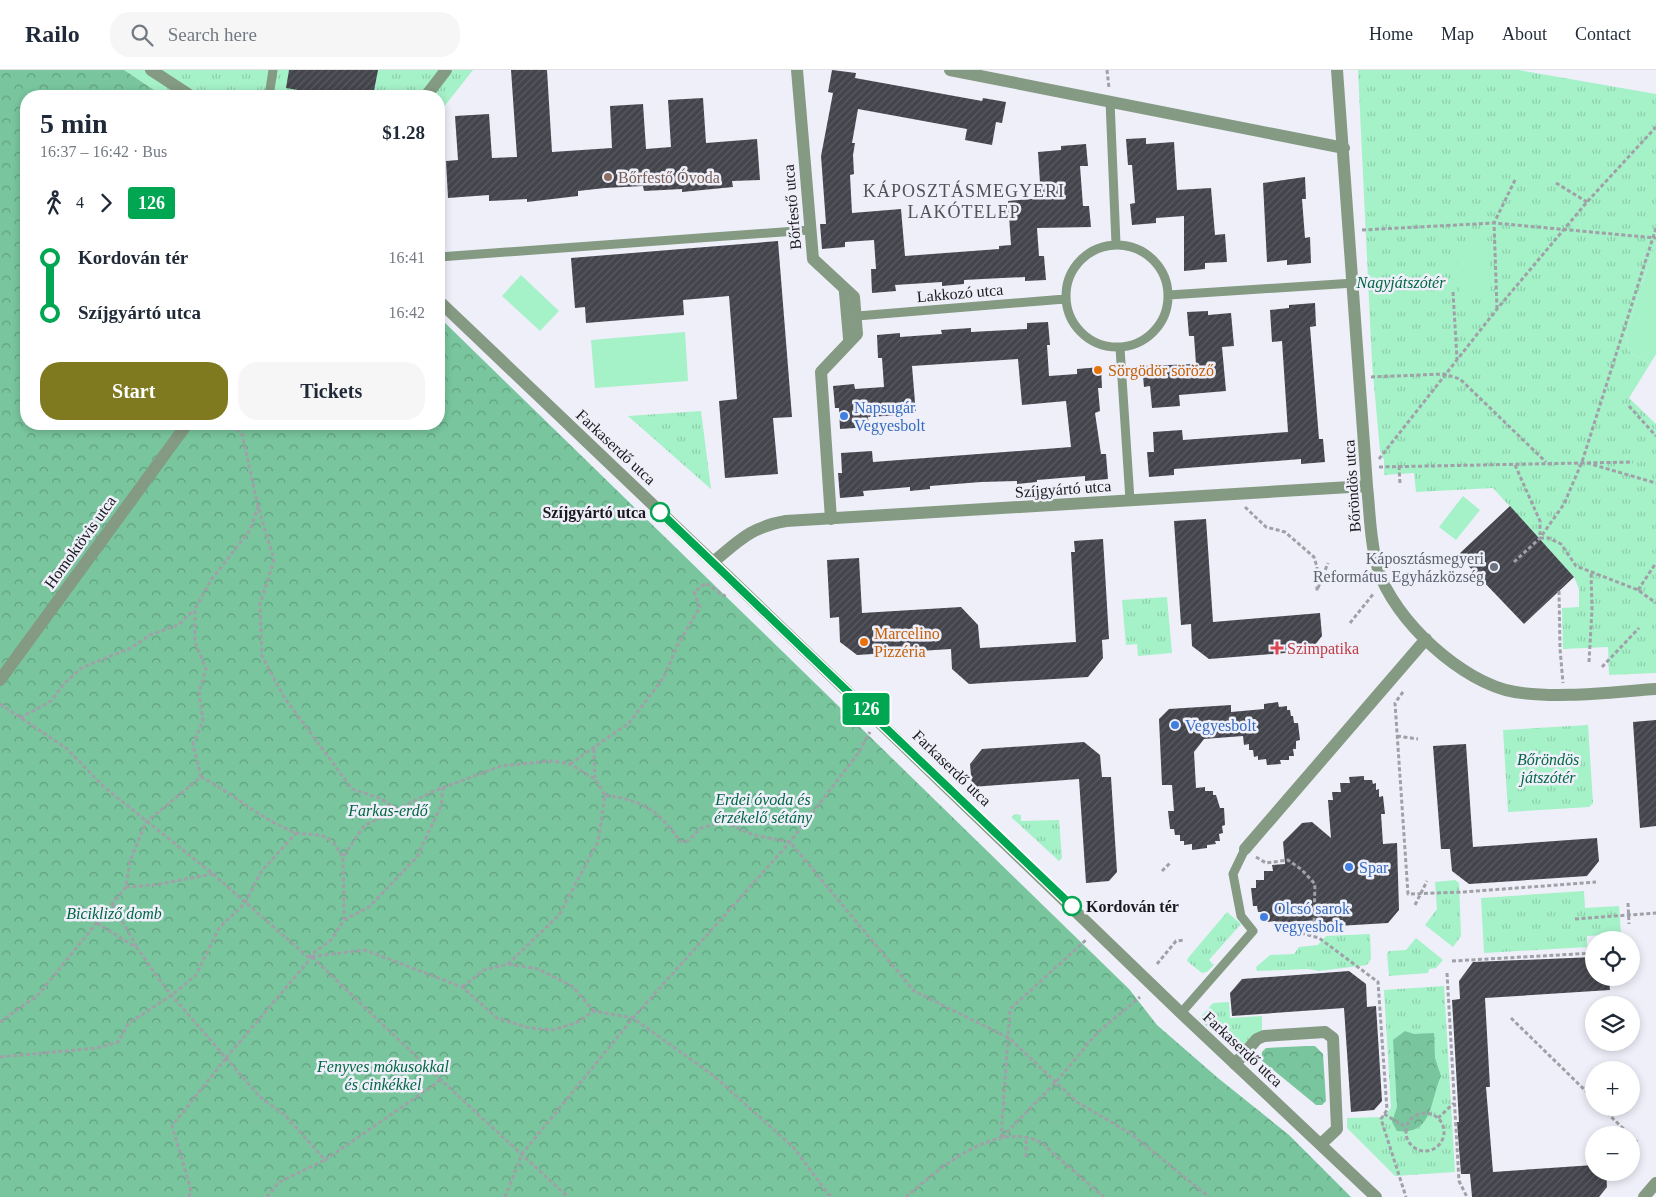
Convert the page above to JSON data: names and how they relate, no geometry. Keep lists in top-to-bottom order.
{
  "streets": {
    "street": [
      "Bőrfestő utca",
      "Farkaserdő utca",
      "Bőröndös utca",
      "Szíjgyártó utca",
      "Homoktövis utca"
    ],
    "lane": ["Lakkozó utca"]
  },
  "crossings": [
    ["Bőrfestő utca", "Lakkozó utca"],
    ["Bőrfestő utca", "Szíjgyártó utca"],
    ["Farkaserdő utca", "Szíjgyártó utca"],
    ["Bőröndös utca", "Szíjgyártó utca"]
  ],
  "districts": ["KÁPOSZTÁSMEGYERI LAKÓTELEP"],
  "parks": [
    "Nagyjátszótér",
    "Bőröndös játszótér",
    "Erdei óvoda és érzékelő sétány",
    "Farkas-erdő",
    "Bicikliző domb",
    "Fenyves mókusokkal és cinkékkel"
  ],
  "places": {
    "other": [
      "Bőrfestő Óvoda",
      "Sörgödör söröző",
      "Napsugár Vegyesbolt",
      "Szíjgyártó utca",
      "Káposztásmegyeri Református Egyházközség",
      "Marcelino Pizzéria",
      "Vegyesbolt",
      "Spar",
      "Kordován tér",
      "Olcsó sarok vegyesbolt"
    ],
    "health": ["Szimpatika"]
  },
  "lines": ["bus line 126"],
  "page": {
    "header": "Railo",
    "search": "Search here",
    "nav": [
      "Home",
      "Map",
      "About",
      "Contact"
    ],
    "on_map": "126",
    "heading": ["5 min", "16:37 – 16:42 · Bus", "$1.28"],
    "legs": ["4", "126"],
    "list": [
      {
        "name": "Kordován tér",
        "value": "16:41"
      },
      {
        "name": "Szíjgyártó utca",
        "value": "16:42"
      }
    ],
    "buttons": ["Start", "Tickets"],
    "map_buttons": ["+", "−"]
  }
}
